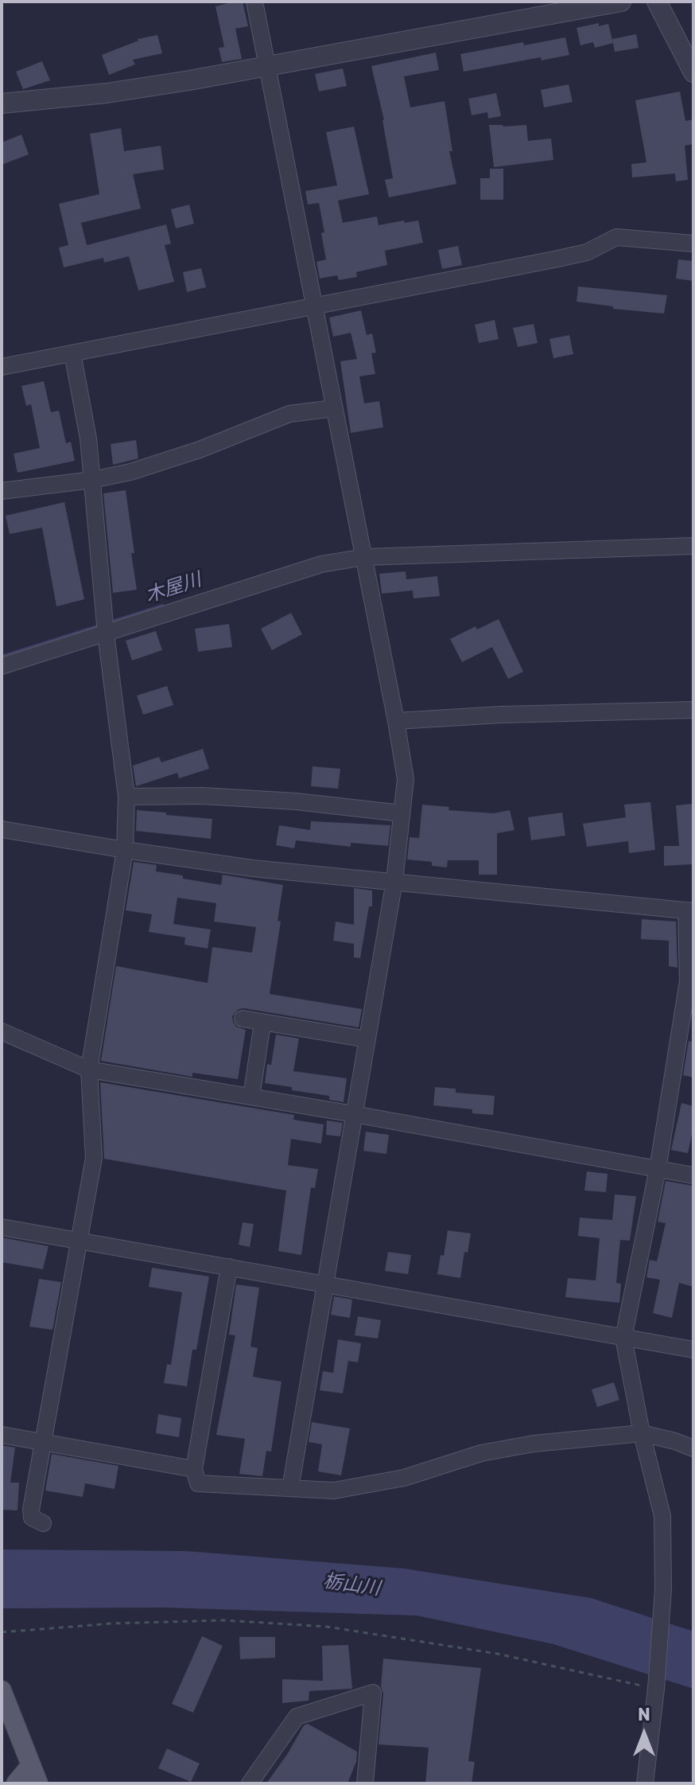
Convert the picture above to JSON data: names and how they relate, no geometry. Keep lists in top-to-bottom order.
{
  "water": ["木屋川", "栃山川"],
  "north": "top"
}
